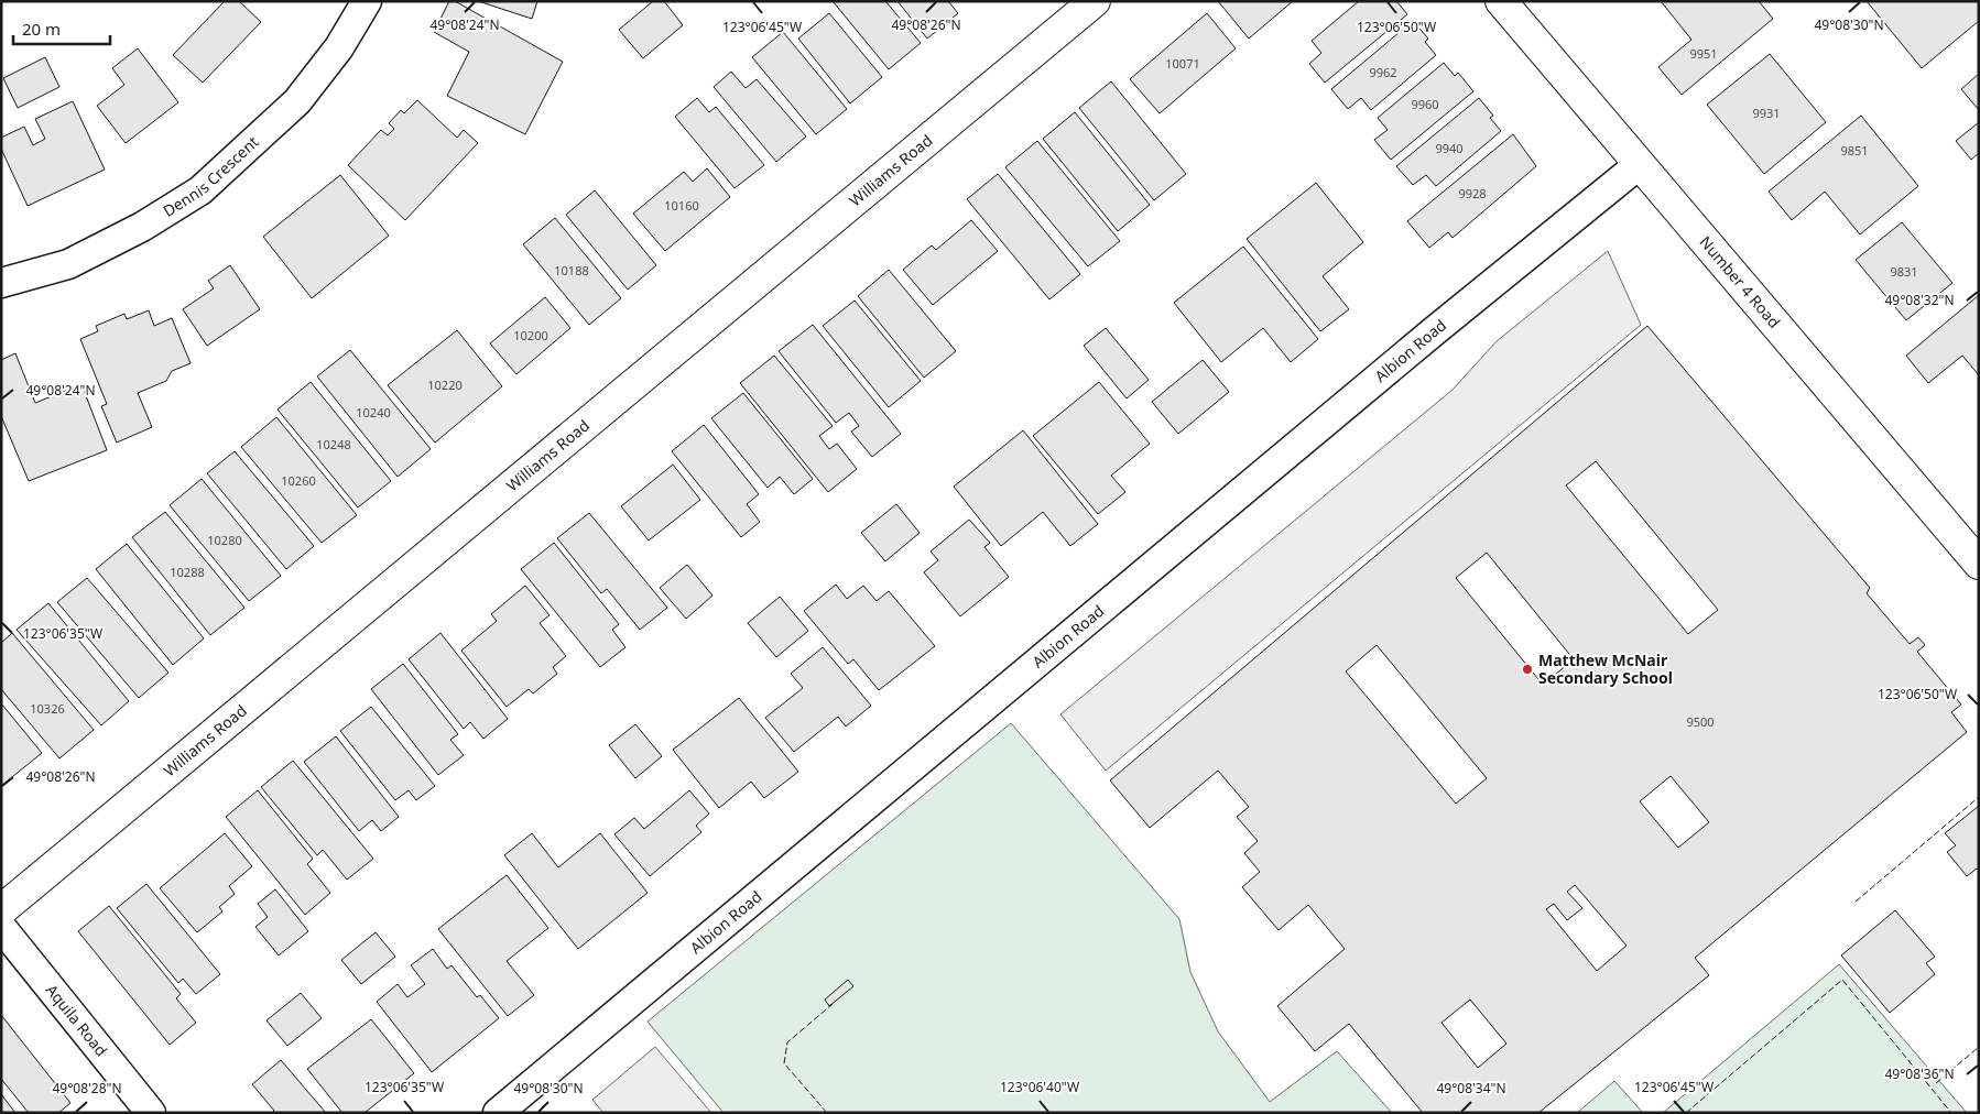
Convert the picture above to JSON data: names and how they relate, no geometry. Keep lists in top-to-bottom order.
{
  "streets": {
    "street": [
      "Williams Road",
      "Dennis Crescent",
      "Number 4 Road",
      "Albion Road",
      "Aquila Road"
    ]
  },
  "crossings": [
    ["Number 4 Road", "Albion Road"]
  ],
  "places": ["Matthew McNair Secondary School"],
  "house_numbers": [
    "9951",
    "10071",
    "9962",
    "9960",
    "9931",
    "9940",
    "9851",
    "9928",
    "10160",
    "10188",
    "9831",
    "10200",
    "10220",
    "10240",
    "10248",
    "10260",
    "10280",
    "10288",
    "10326",
    "9500"
  ],
  "scale_bar": "20 m",
  "coordinates": [
    "49°08'24\"N",
    "49°08'26\"N",
    "49°08'30\"N",
    "123°06'45\"W",
    "123°06'50\"W",
    "49°08'32\"N",
    "123°06'35\"W",
    "49°08'36\"N",
    "123°06'40\"W",
    "49°08'28\"N",
    "49°08'34\"N"
  ]
}
